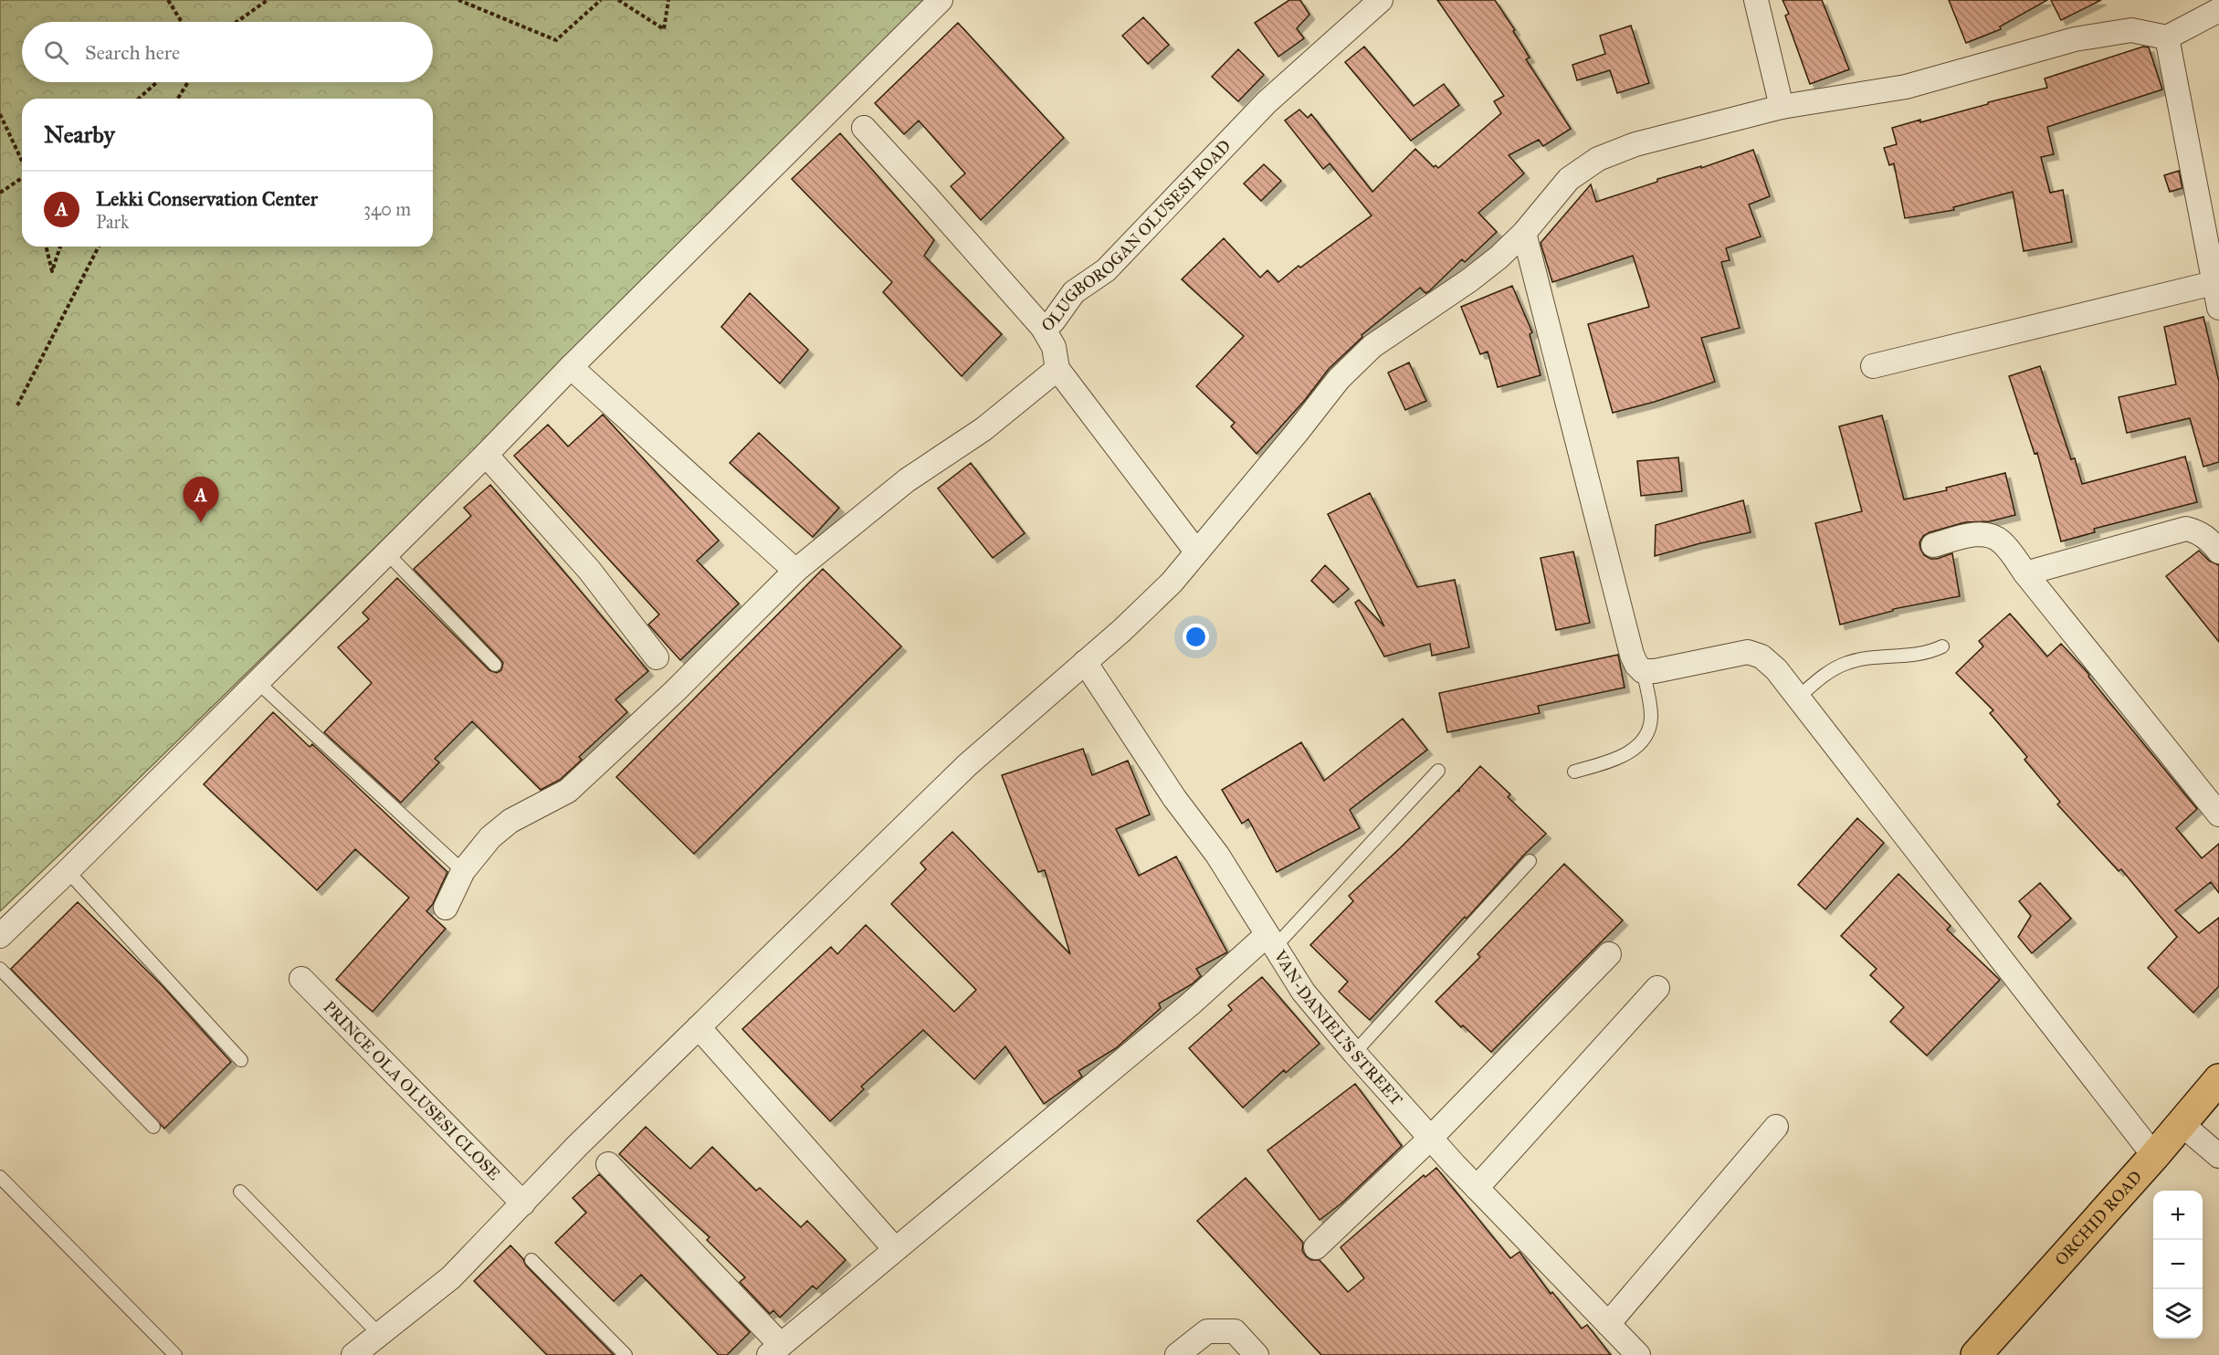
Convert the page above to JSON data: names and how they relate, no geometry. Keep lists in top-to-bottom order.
{
  "streets": {
    "main road": ["ORCHID ROAD"],
    "street": ["OLUGBOROGAN OLUSESI ROAD", "VAN-DANIEL’S STREET", "PRINCE OLA OLUSESI CLOSE"]
  },
  "page": {
    "search": "Search here",
    "heading": "Nearby",
    "list": [
      {
        "mark": "A",
        "name": "Lekki Conservation Center",
        "note": "Park",
        "value": "340 m"
      }
    ],
    "pins": "A",
    "map_buttons": ["+", "−"]
  }
}
